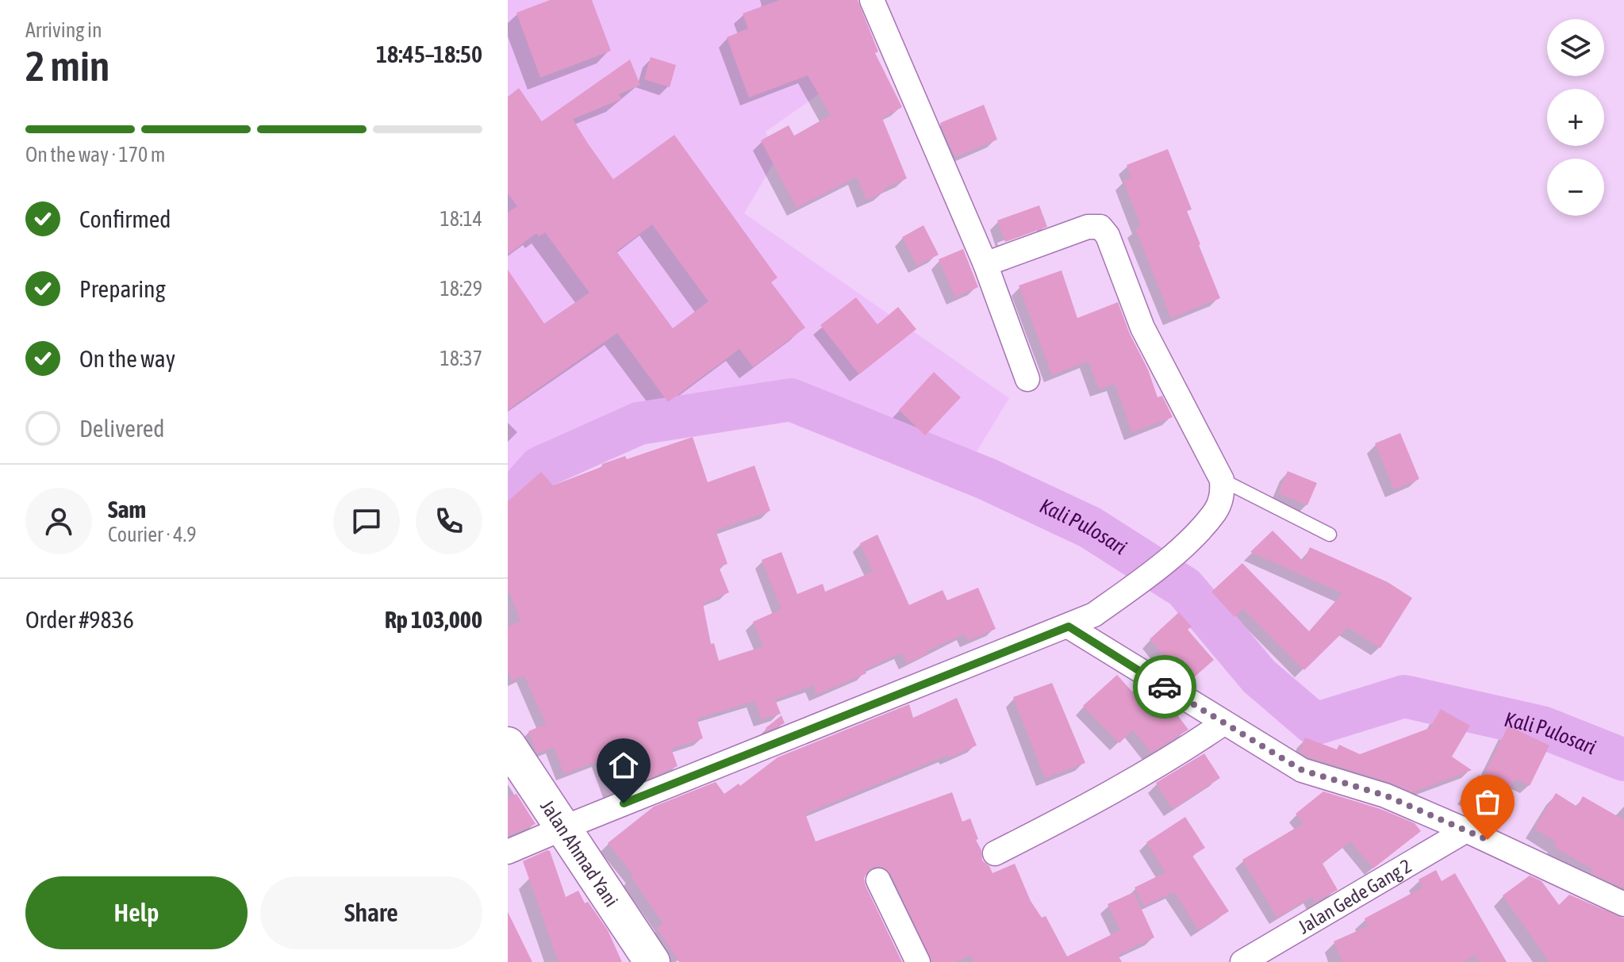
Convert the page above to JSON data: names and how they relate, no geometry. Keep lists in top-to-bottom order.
{
  "streets": {
    "main road": ["Jalan Ahmad Yani"],
    "street": ["Jalan Gede Gang 2"]
  },
  "water": ["Kali Pulosari"],
  "page": {
    "heading": ["2 min", "Arriving in", "18:45–18:50"],
    "panel": [
      "Sam",
      "Courier · 4.9",
      "Order #9836",
      "Rp 103,000"
    ],
    "map_buttons": ["+", "−"],
    "bar": "On the way · 170 m",
    "list": [
      ["Confirmed", "18:14"],
      ["Preparing", "18:29"],
      ["On the way", "18:37"],
      "Delivered"
    ],
    "buttons": ["Help", "Share"]
  }
}
